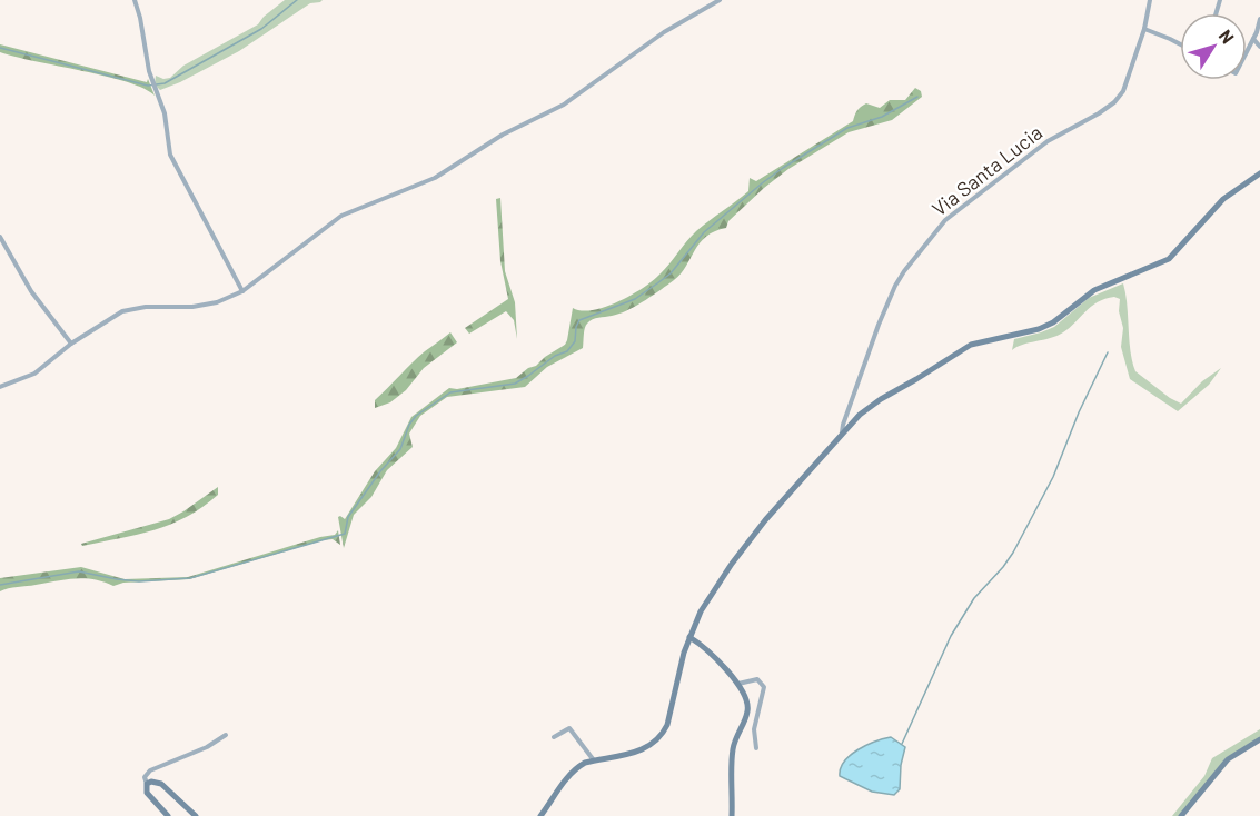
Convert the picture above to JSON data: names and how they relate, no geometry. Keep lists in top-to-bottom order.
{
  "streets": {
    "street": ["Via Santa Lucia"]
  },
  "north": "top right"
}
